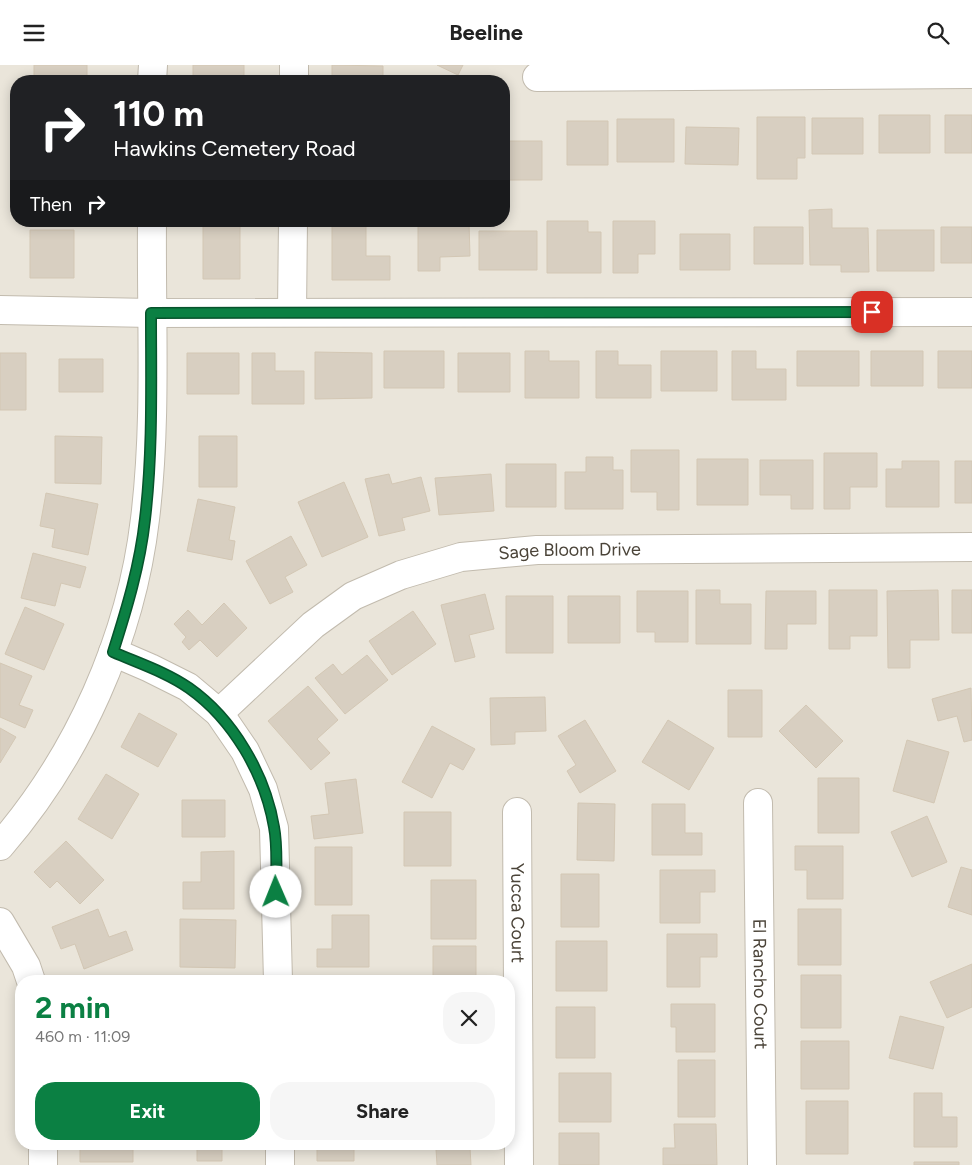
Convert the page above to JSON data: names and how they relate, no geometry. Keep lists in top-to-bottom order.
{
  "streets": {
    "street": ["Sage Bloom Drive", "Yucca Court", "El Rancho Court"]
  },
  "page": {
    "header": "Beeline",
    "turn": ["110 m", "Hawkins Cemetery Road"],
    "then": "Then",
    "heading": ["2 min", "460 m · 11:09"],
    "buttons": ["Exit", "Share"]
  }
}
